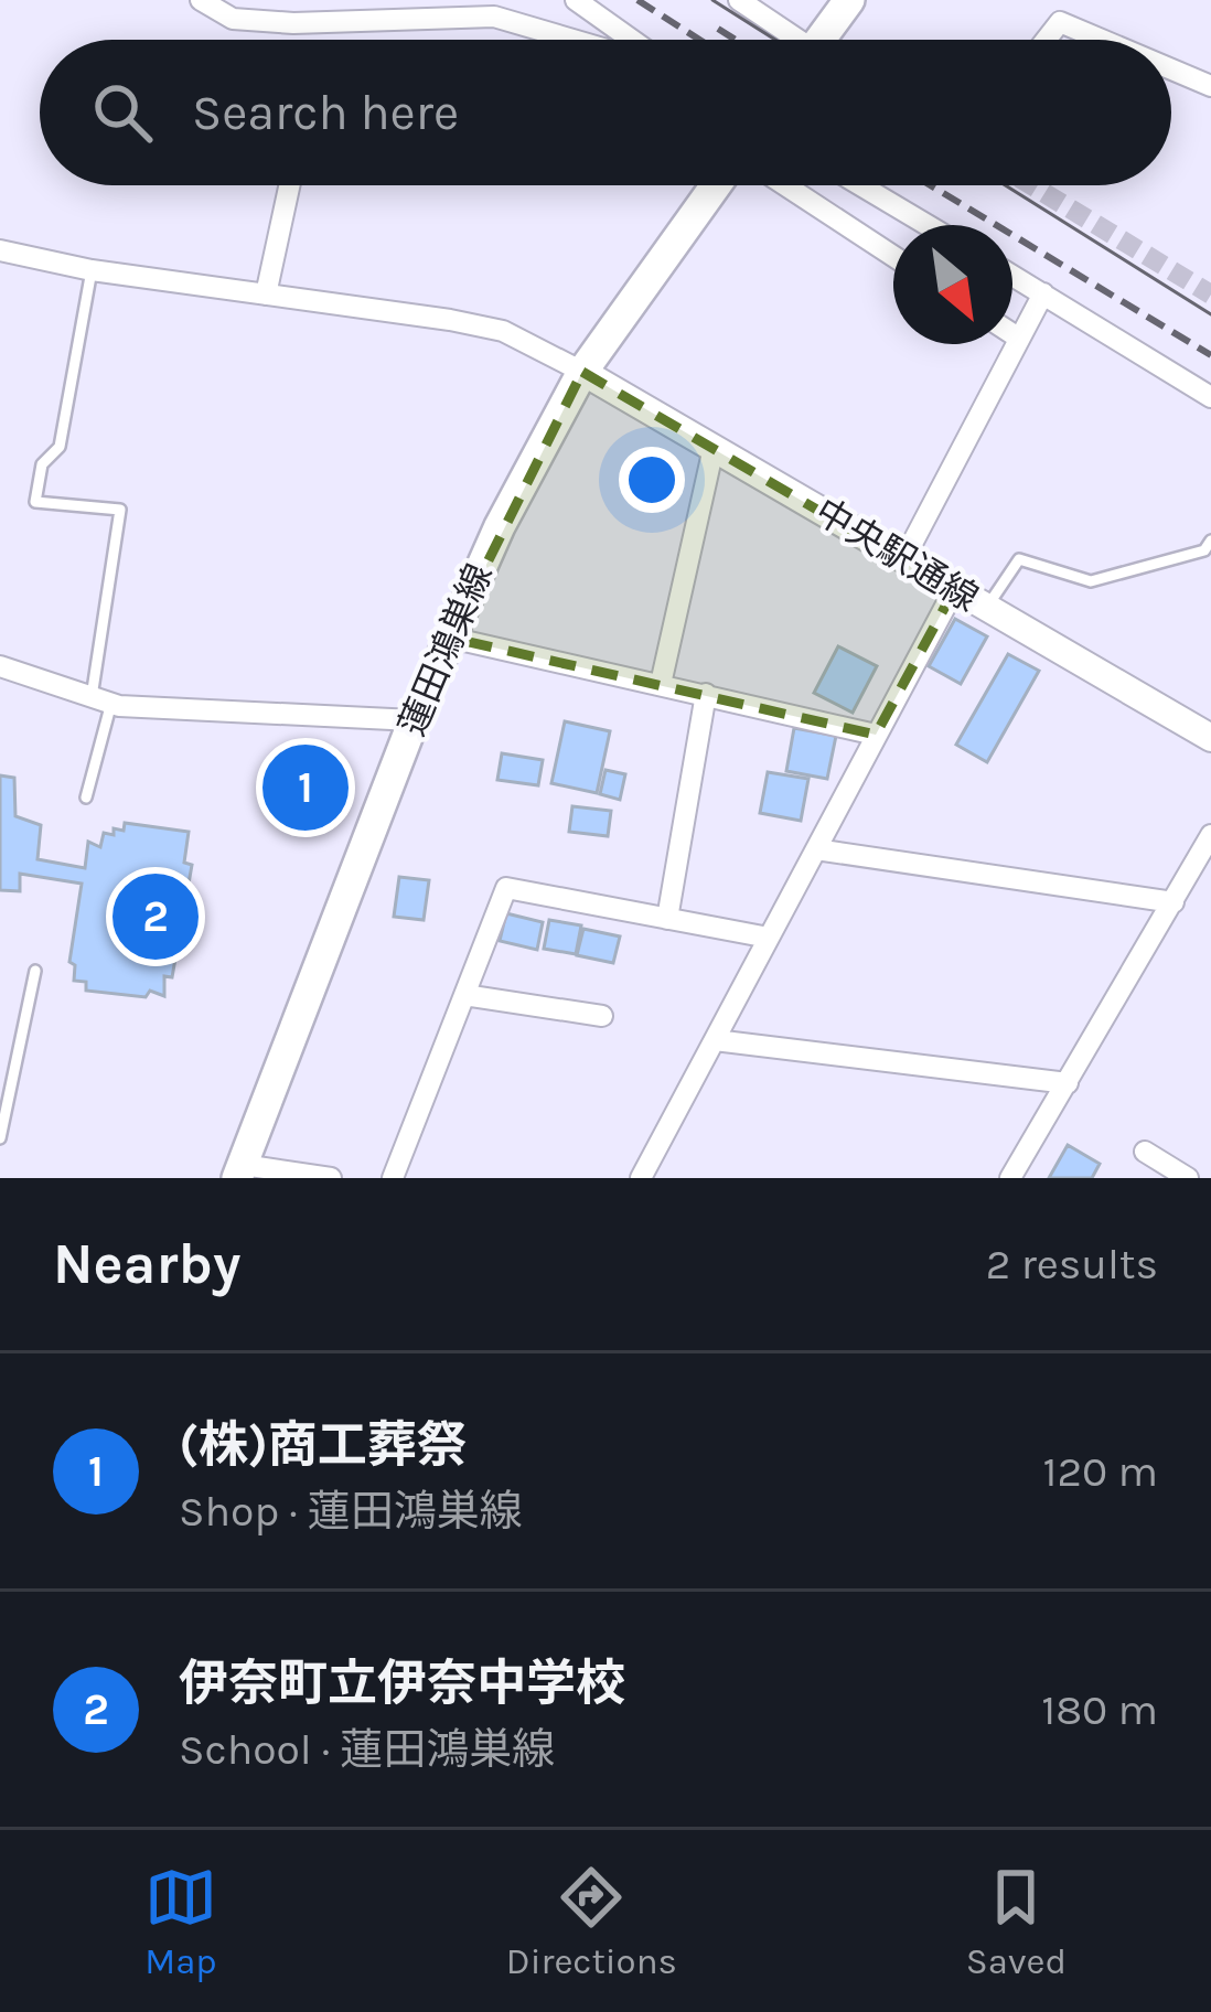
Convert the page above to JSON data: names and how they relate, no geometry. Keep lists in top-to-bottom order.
{
  "streets": {
    "main road": ["蓮田鴻巣線"],
    "street": ["中央駅通線"]
  },
  "crossings": [
    ["中央駅通線", "蓮田鴻巣線"]
  ],
  "north": "bottom right",
  "page": {
    "search": "Search here",
    "pins": ["1", "2"],
    "heading": ["Nearby", "2 results"],
    "list": [
      {
        "mark": "1",
        "name": "(株)商工葬祭",
        "note": "Shop · 蓮田鴻巣線",
        "value": "120 m"
      },
      {
        "mark": "2",
        "name": "伊奈町立伊奈中学校",
        "note": "School · 蓮田鴻巣線",
        "value": "180 m"
      }
    ],
    "nav": ["Map", "Directions", "Saved"]
  }
}
